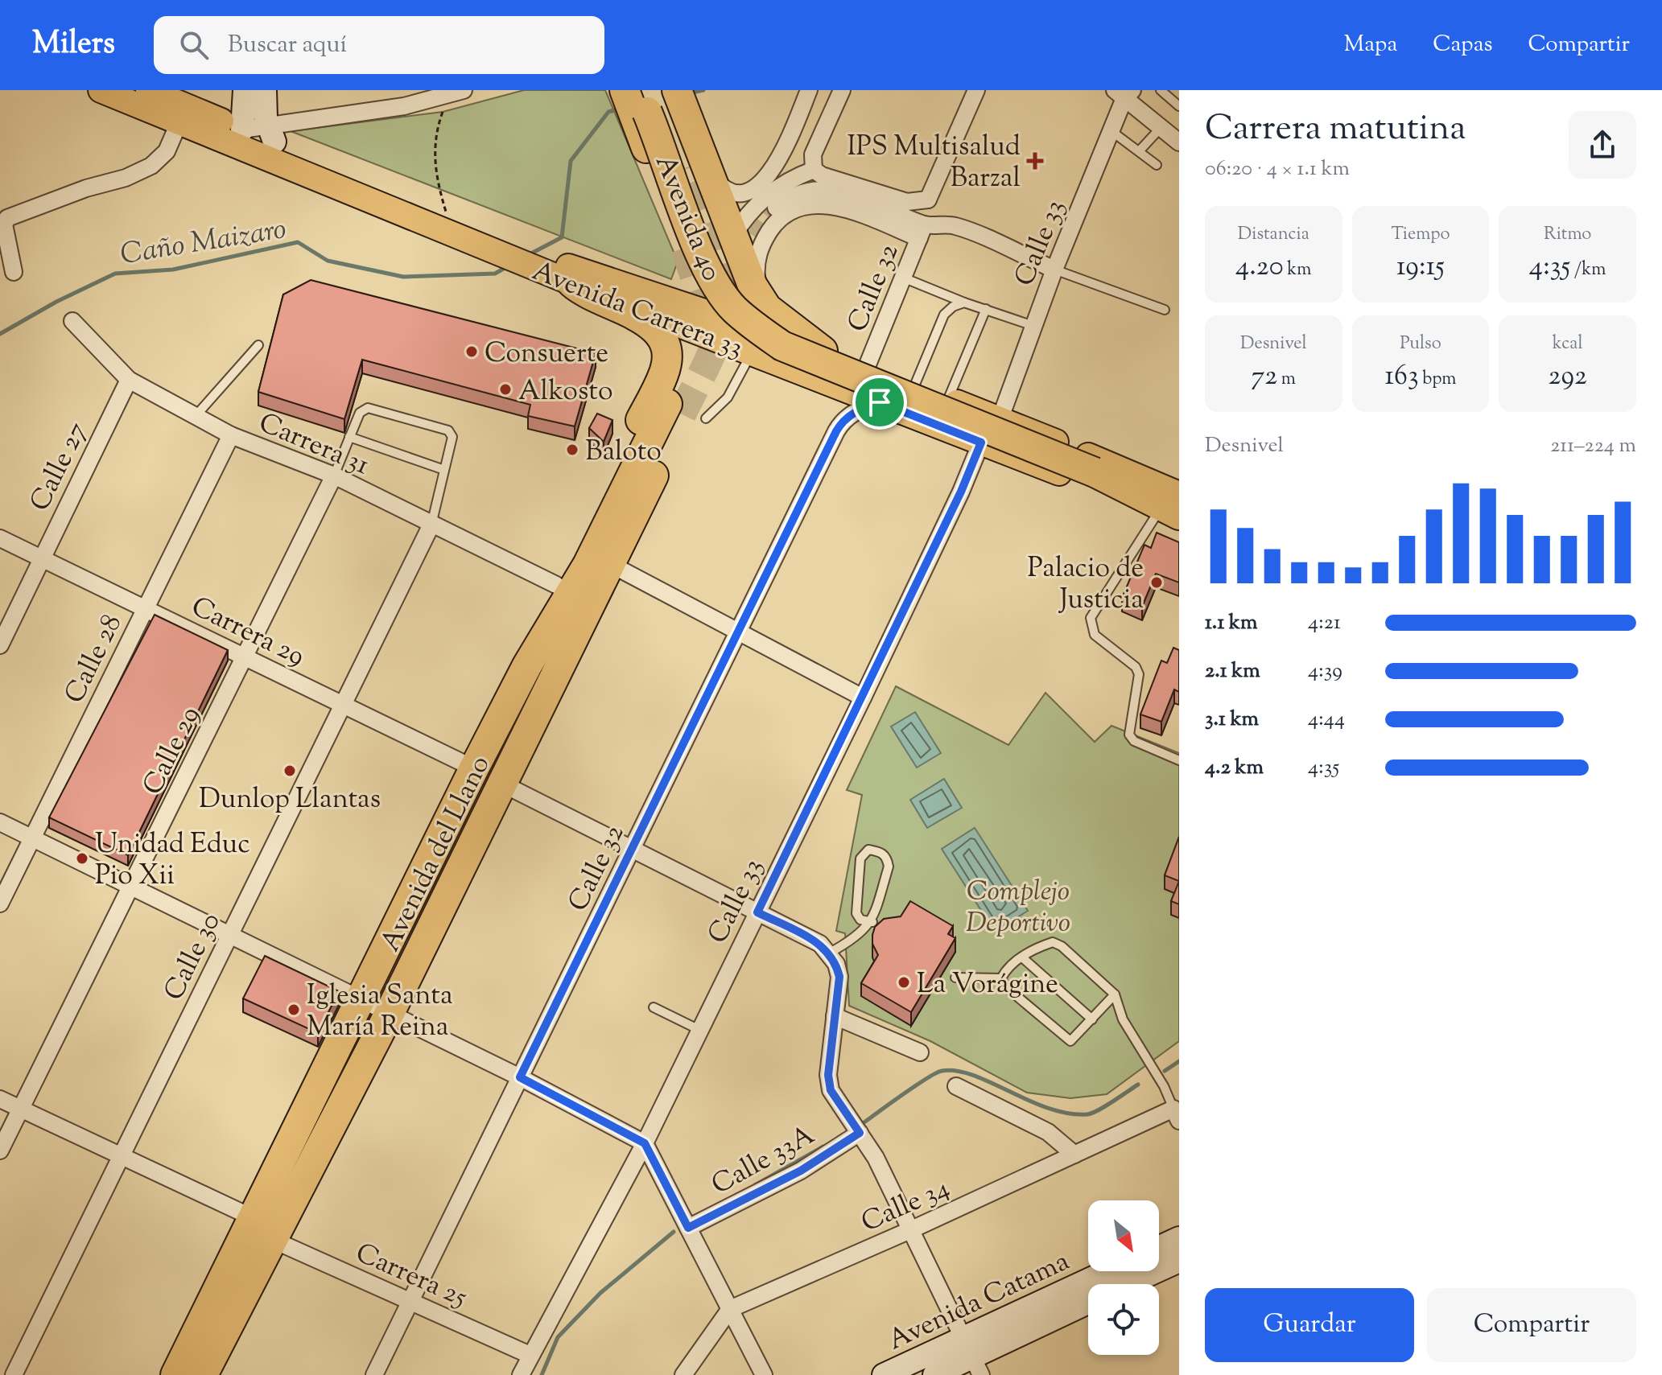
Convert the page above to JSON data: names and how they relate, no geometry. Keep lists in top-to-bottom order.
{
  "streets": {
    "highway": ["Avenida 40", "Avenida del Llano"],
    "main road": ["Avenida Carrera 33", "Avenida Catama"],
    "street": [
      "Calle 33",
      "Calle 32",
      "Carrera 31",
      "Calle 27",
      "Carrera 29",
      "Calle 28",
      "Calle 29",
      "Calle 30",
      "Calle 33A",
      "Calle 34",
      "Carrera 25"
    ]
  },
  "crossings": [
    ["Avenida 40", "Avenida Carrera 33"],
    ["Calle 33", "Avenida Carrera 33"],
    ["Calle 33", "Carrera 25"],
    ["Calle 32", "Avenida Carrera 33"],
    ["Calle 32", "Carrera 25"],
    ["Carrera 31", "Calle 27"],
    ["Carrera 31", "Calle 28"],
    ["Carrera 31", "Calle 29"],
    ["Carrera 31", "Calle 30"],
    ["Calle 27", "Carrera 29"],
    ["Carrera 29", "Calle 28"],
    ["Carrera 29", "Calle 29"],
    ["Carrera 29", "Avenida del Llano"],
    ["Carrera 29", "Calle 30"],
    ["Avenida del Llano", "Carrera 25"]
  ],
  "water": ["Caño Maizaro"],
  "parks": ["Complejo Deportivo"],
  "places": {
    "health": ["IPS Multisalud Barzal"],
    "other": [
      "Consuerte",
      "Alkosto",
      "Baloto",
      "Palacio de Justicia",
      "Dunlop Llantas",
      "Unidad Educ Pio Xii",
      "La Vorágine",
      "Iglesia Santa María Reina"
    ]
  },
  "north": "bottom right",
  "page": {
    "header": "Milers",
    "search": "Buscar aquí",
    "nav": ["Mapa", "Capas", "Compartir"],
    "heading": ["Carrera matutina", "06:20 · 4 × 1.1 km"],
    "stats": [
      ["Distancia", "4.20 km"],
      ["Tiempo", "19:15"],
      ["Ritmo", "4:35 /km"],
      ["Desnivel", "72 m"],
      ["Pulso", "163 bpm"],
      ["kcal", "292"]
    ],
    "chart": ["Desnivel", "211–224 m"],
    "list": [
      {
        "name": "1.1 km",
        "note": "4:21"
      },
      {
        "name": "2.1 km",
        "note": "4:39"
      },
      {
        "name": "3.1 km",
        "note": "4:44"
      },
      {
        "name": "4.2 km",
        "note": "4:35"
      }
    ],
    "buttons": ["Guardar", "Compartir"]
  }
}
